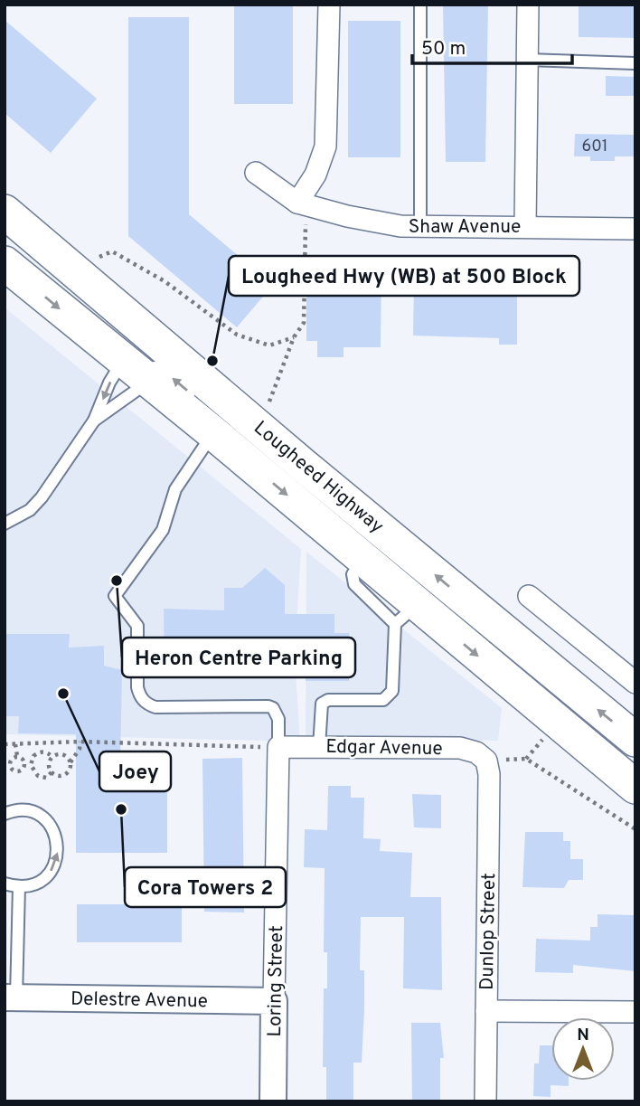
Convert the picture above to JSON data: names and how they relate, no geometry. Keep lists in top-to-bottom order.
{
  "streets": {
    "main road": ["Lougheed Highway"],
    "street": [
      "Shaw Avenue",
      "Edgar Avenue",
      "Dunlop Street",
      "Loring Street",
      "Delestre Avenue"
    ]
  },
  "crossings": [
    ["Edgar Avenue", "Dunlop Street"],
    ["Edgar Avenue", "Loring Street"],
    ["Loring Street", "Delestre Avenue"]
  ],
  "places": [
    "Lougheed Hwy (WB) at 500 Block",
    "Heron Centre Parking",
    "Joey",
    "Cora Towers 2"
  ],
  "house_numbers": ["601"],
  "scale_bar": "50 m",
  "north": "top"
}
